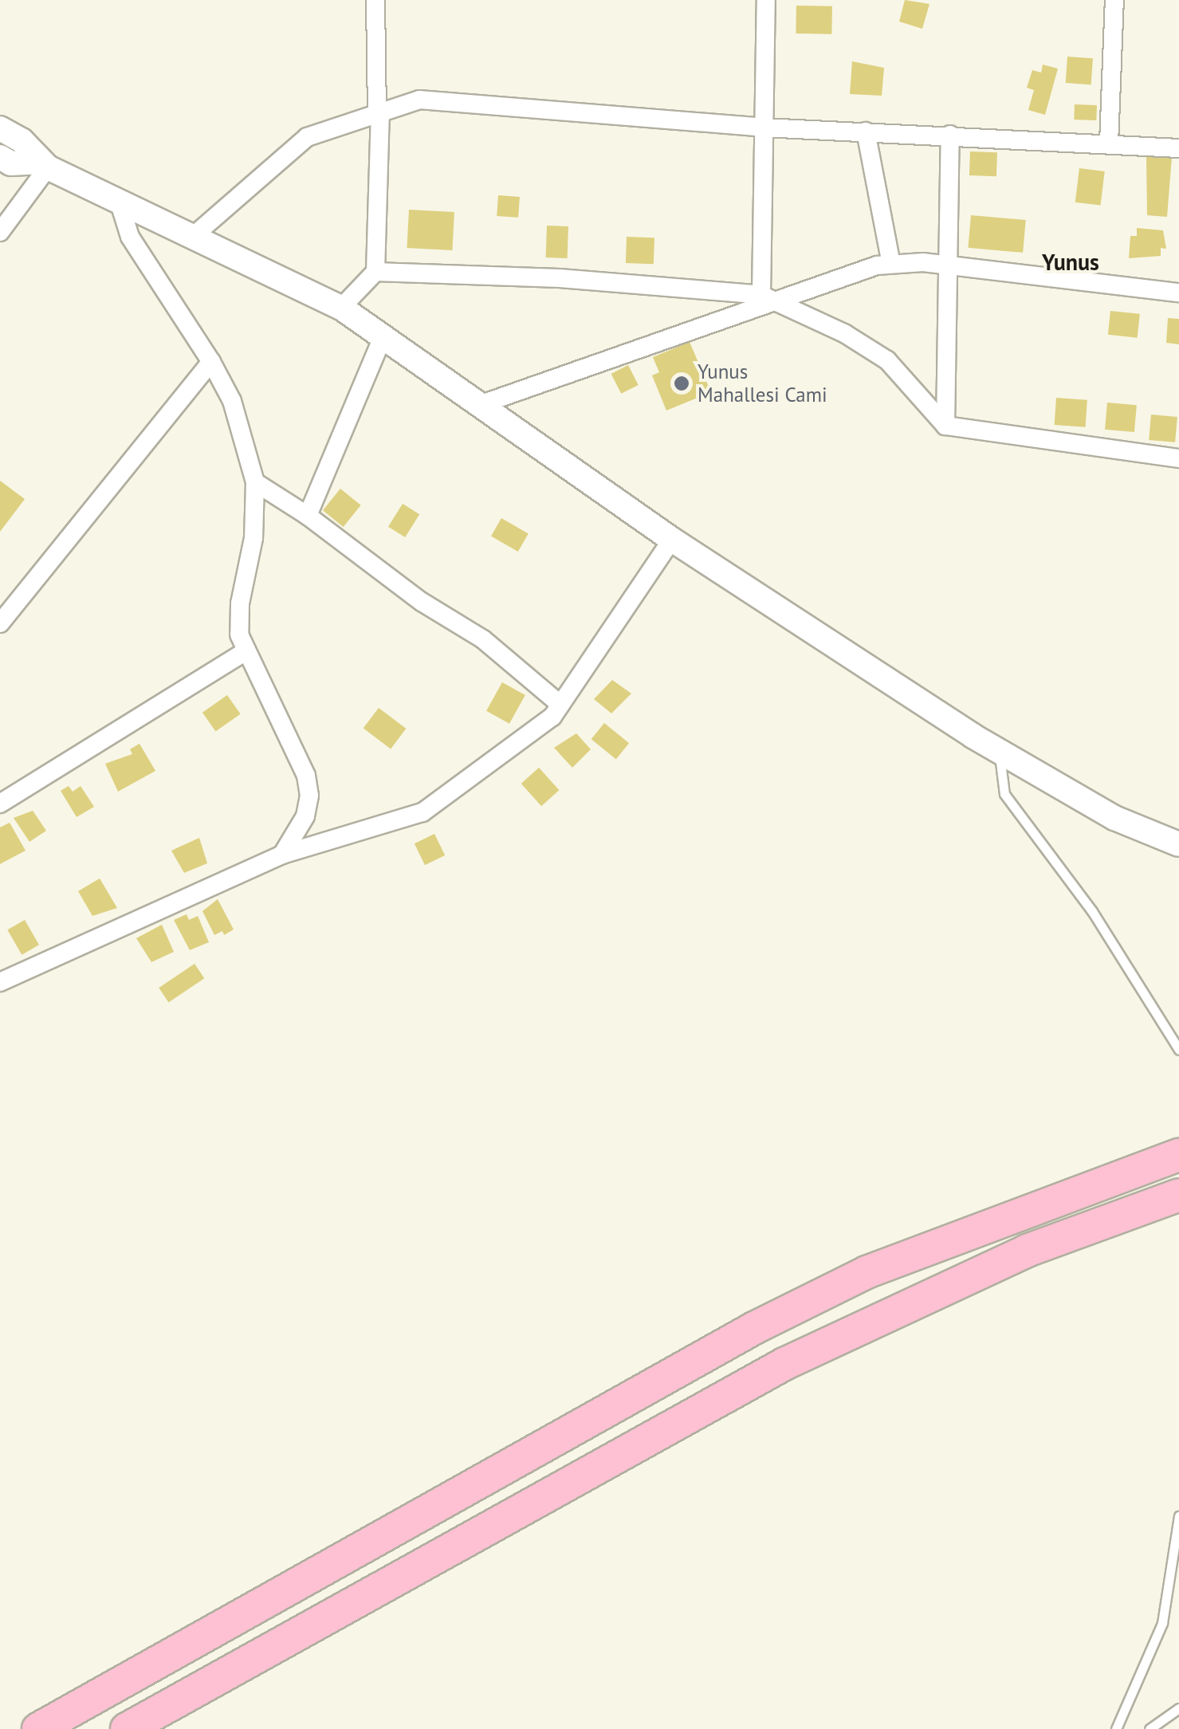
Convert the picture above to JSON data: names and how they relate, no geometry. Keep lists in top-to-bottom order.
{
  "districts": ["Yunus"],
  "places": ["Yunus Mahallesi Cami"]
}
